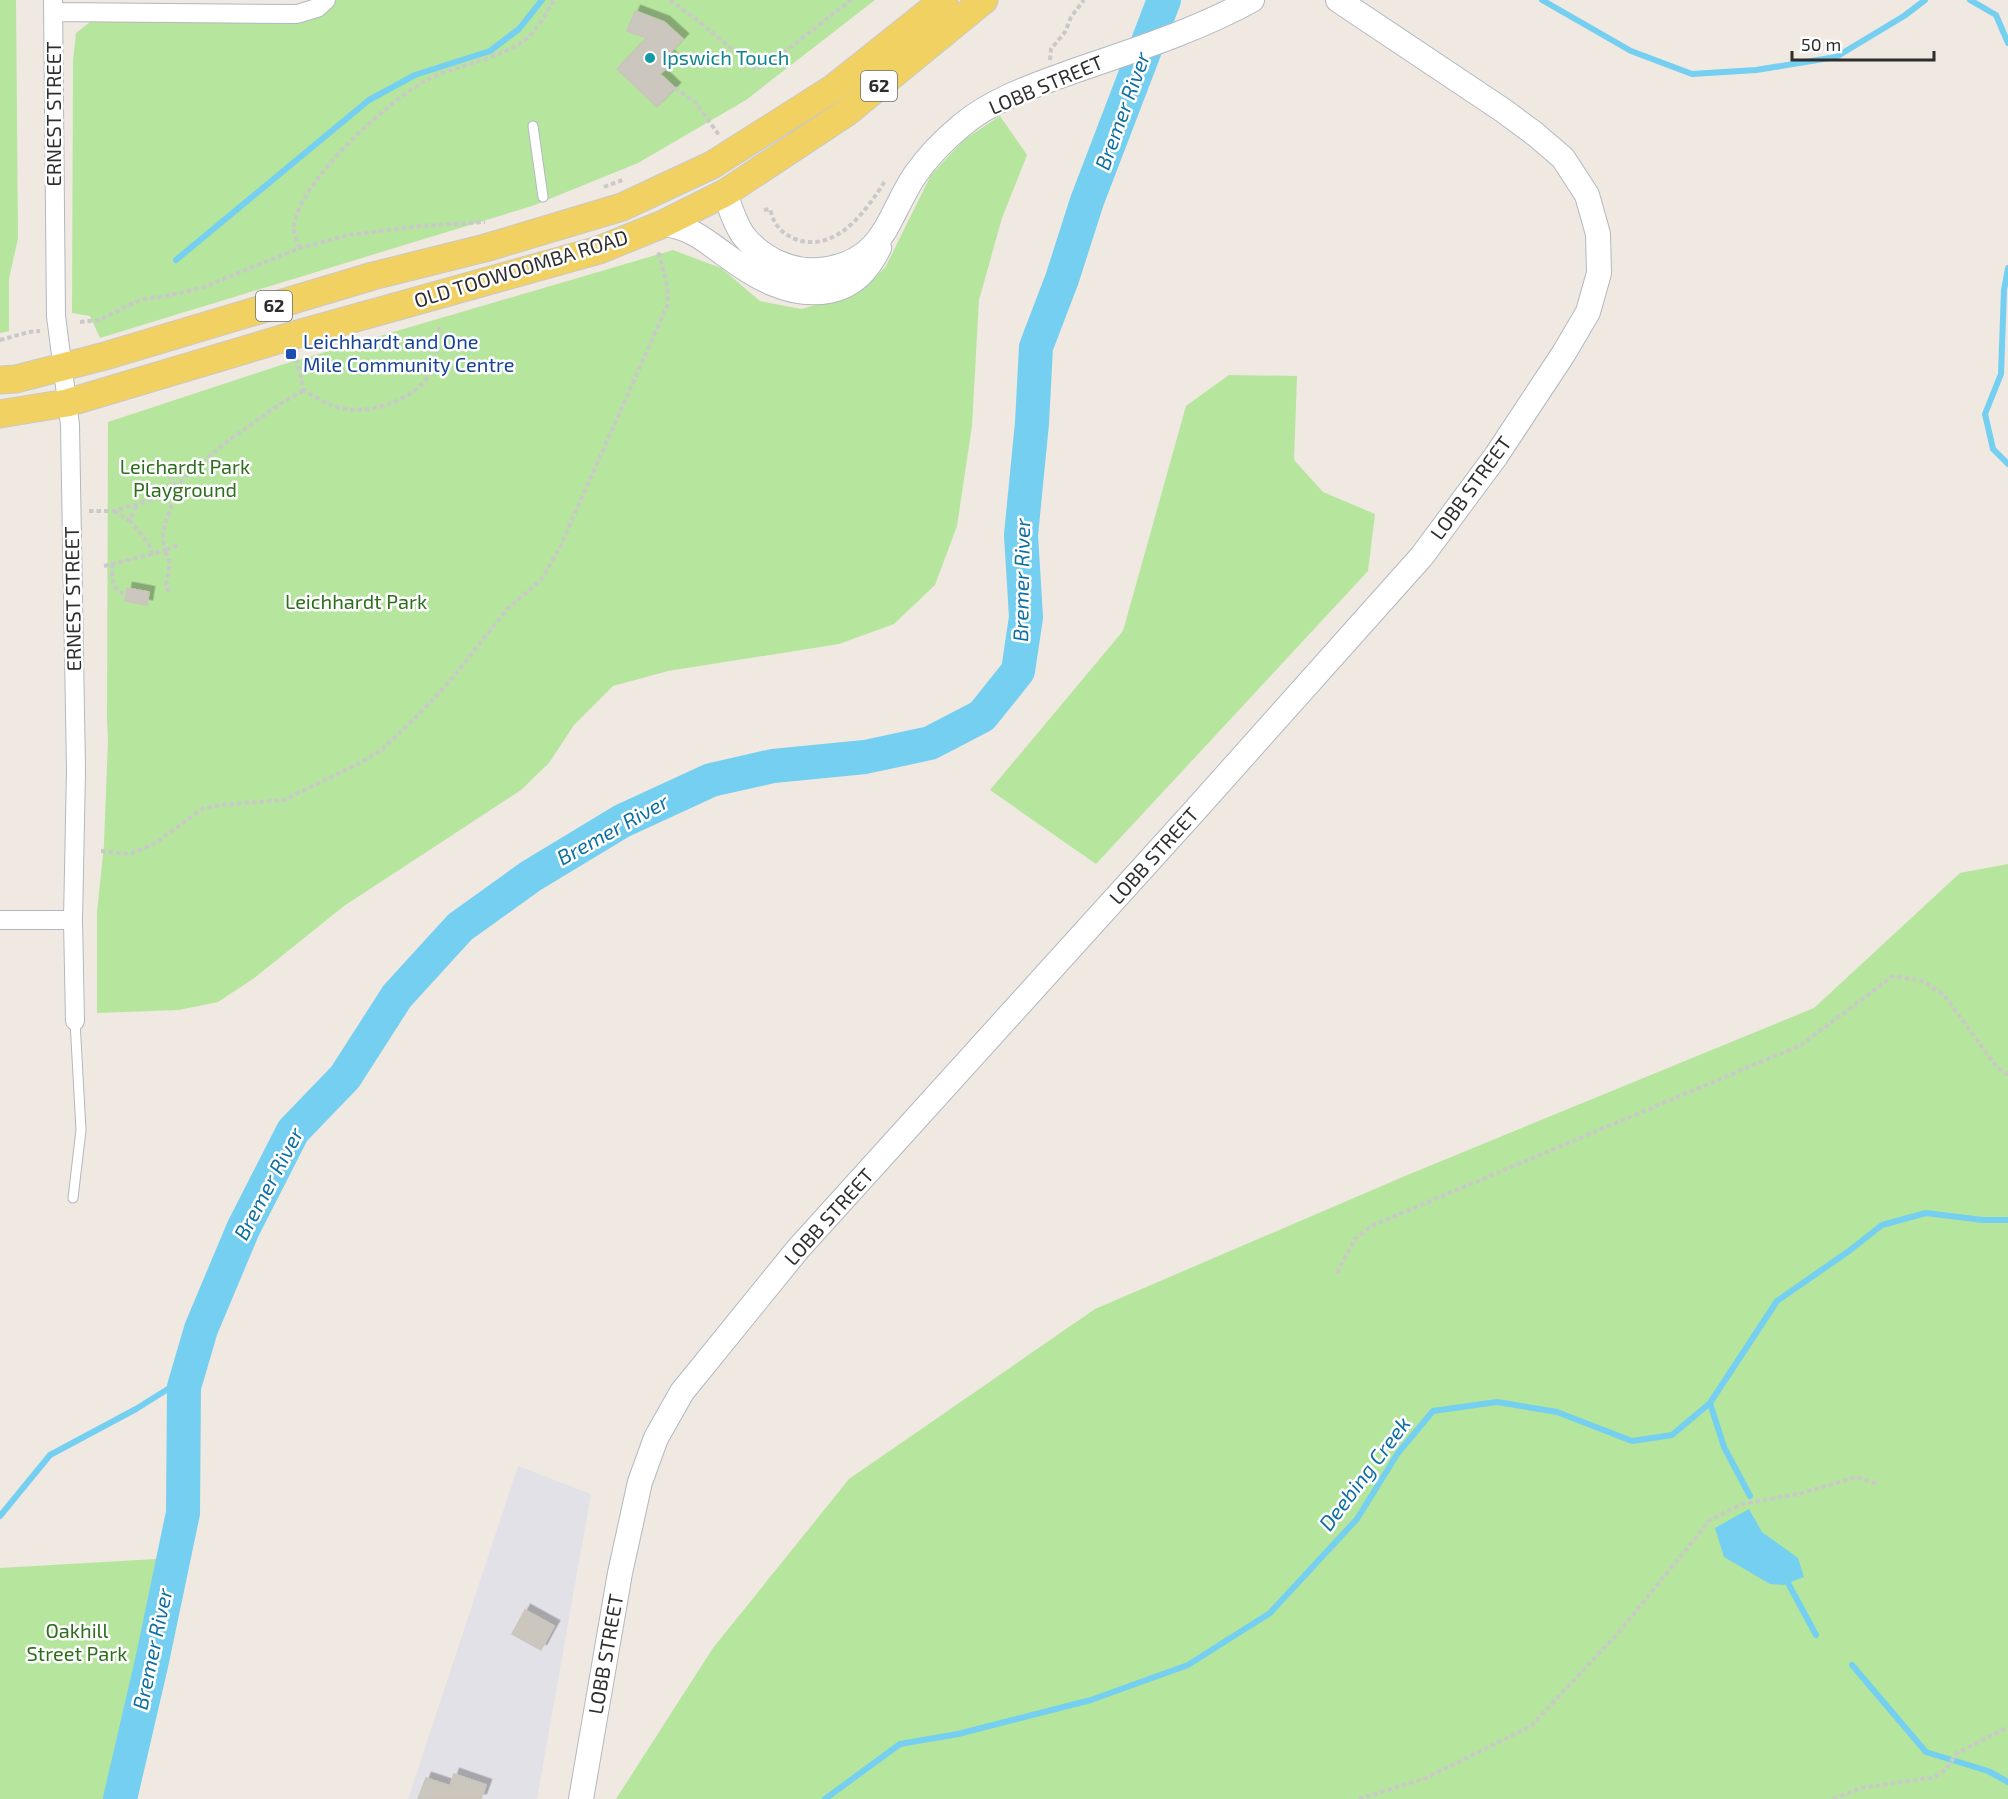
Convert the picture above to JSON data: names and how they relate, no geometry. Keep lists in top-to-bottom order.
{
  "streets": {
    "main road": ["LOBB STREET", "62", "OLD TOOWOOMBA ROAD"],
    "street": ["ERNEST STREET"]
  },
  "crossings": [
    ["LOBB STREET", "OLD TOOWOOMBA ROAD"],
    ["ERNEST STREET", "OLD TOOWOOMBA ROAD"]
  ],
  "water": ["Bremer River", "Deebing Creek"],
  "parks": ["Leichardt Park Playground", "Leichhardt Park", "Oakhill Street Park"],
  "places": {
    "other": ["Ipswich Touch"],
    "transit": ["Leichhardt and One Mile Community Centre"]
  },
  "scale_bar": "50 m"
}
